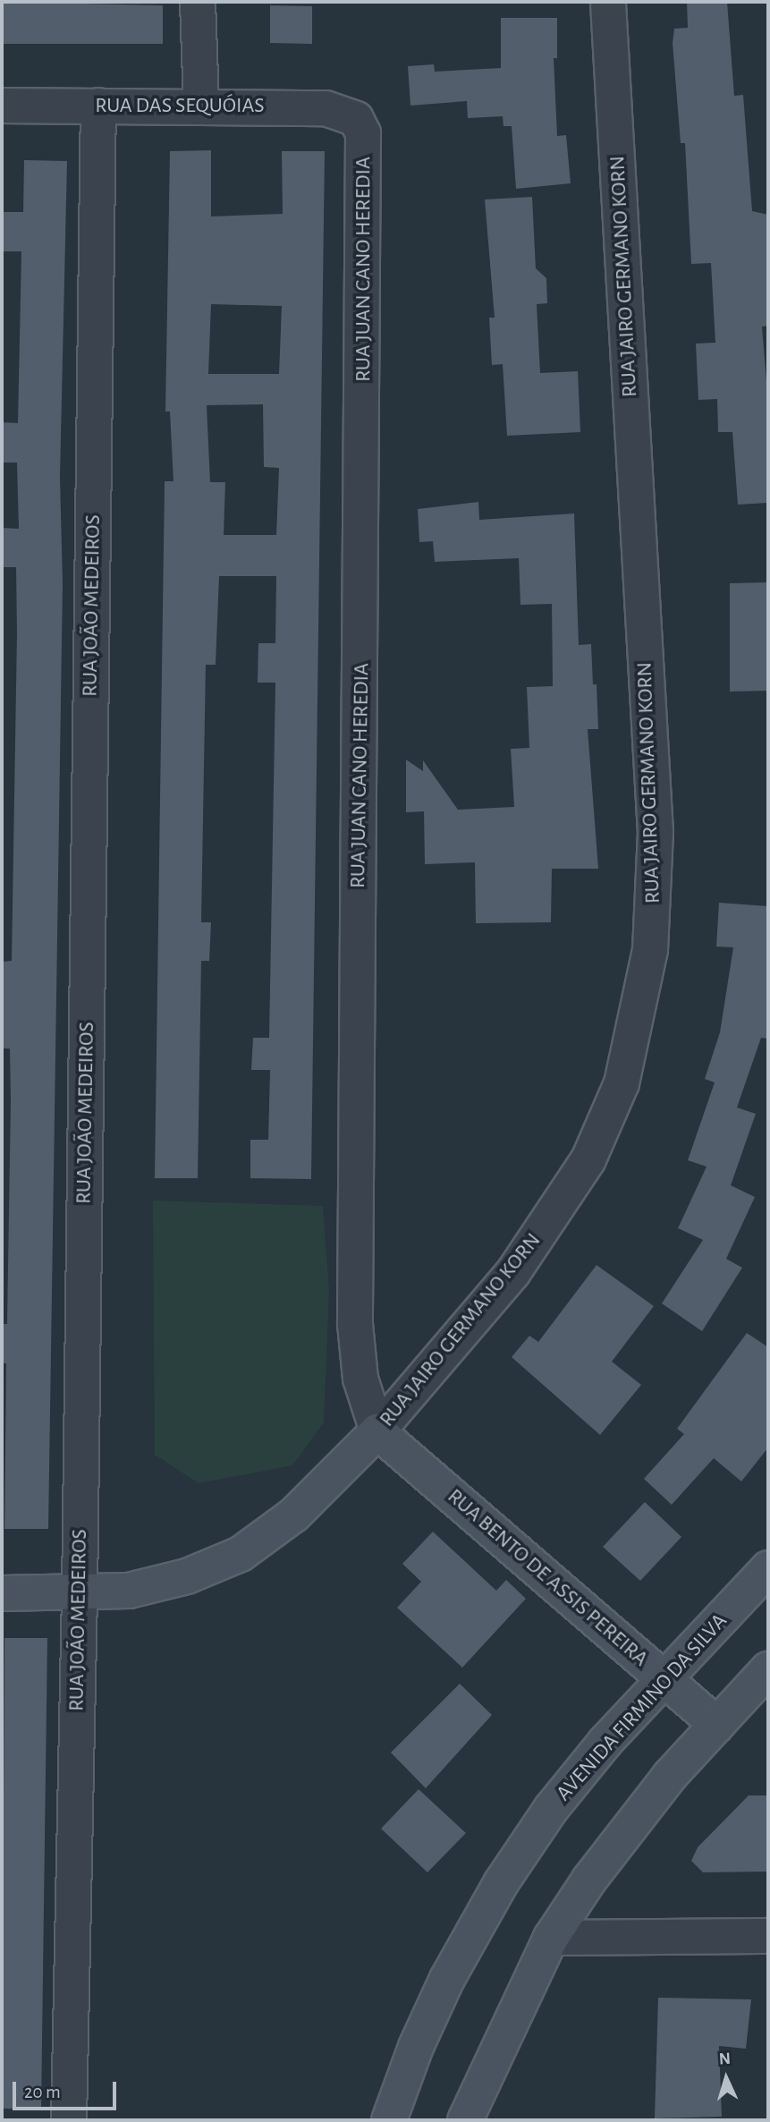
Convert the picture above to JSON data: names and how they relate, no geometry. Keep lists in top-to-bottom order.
{
  "streets": {
    "street": [
      "RUA DAS SEQUÓIAS",
      "RUA JUAN CANO HEREDIA",
      "RUA JAIRO GERMANO KORN",
      "RUA JOÃO MEDEIROS",
      "RUA BENTO DE ASSIS PEREIRA",
      "AVENIDA FIRMINO DA SILVA"
    ]
  },
  "crossings": [
    ["RUA DAS SEQUÓIAS", "RUA JUAN CANO HEREDIA"],
    ["RUA DAS SEQUÓIAS", "RUA JOÃO MEDEIROS"],
    ["RUA JUAN CANO HEREDIA", "RUA JAIRO GERMANO KORN"],
    ["RUA JUAN CANO HEREDIA", "RUA BENTO DE ASSIS PEREIRA"],
    ["RUA JAIRO GERMANO KORN", "RUA JOÃO MEDEIROS"],
    ["RUA JAIRO GERMANO KORN", "RUA BENTO DE ASSIS PEREIRA"],
    ["RUA BENTO DE ASSIS PEREIRA", "AVENIDA FIRMINO DA SILVA"]
  ],
  "scale_bar": "20 m",
  "north": "top"
}
